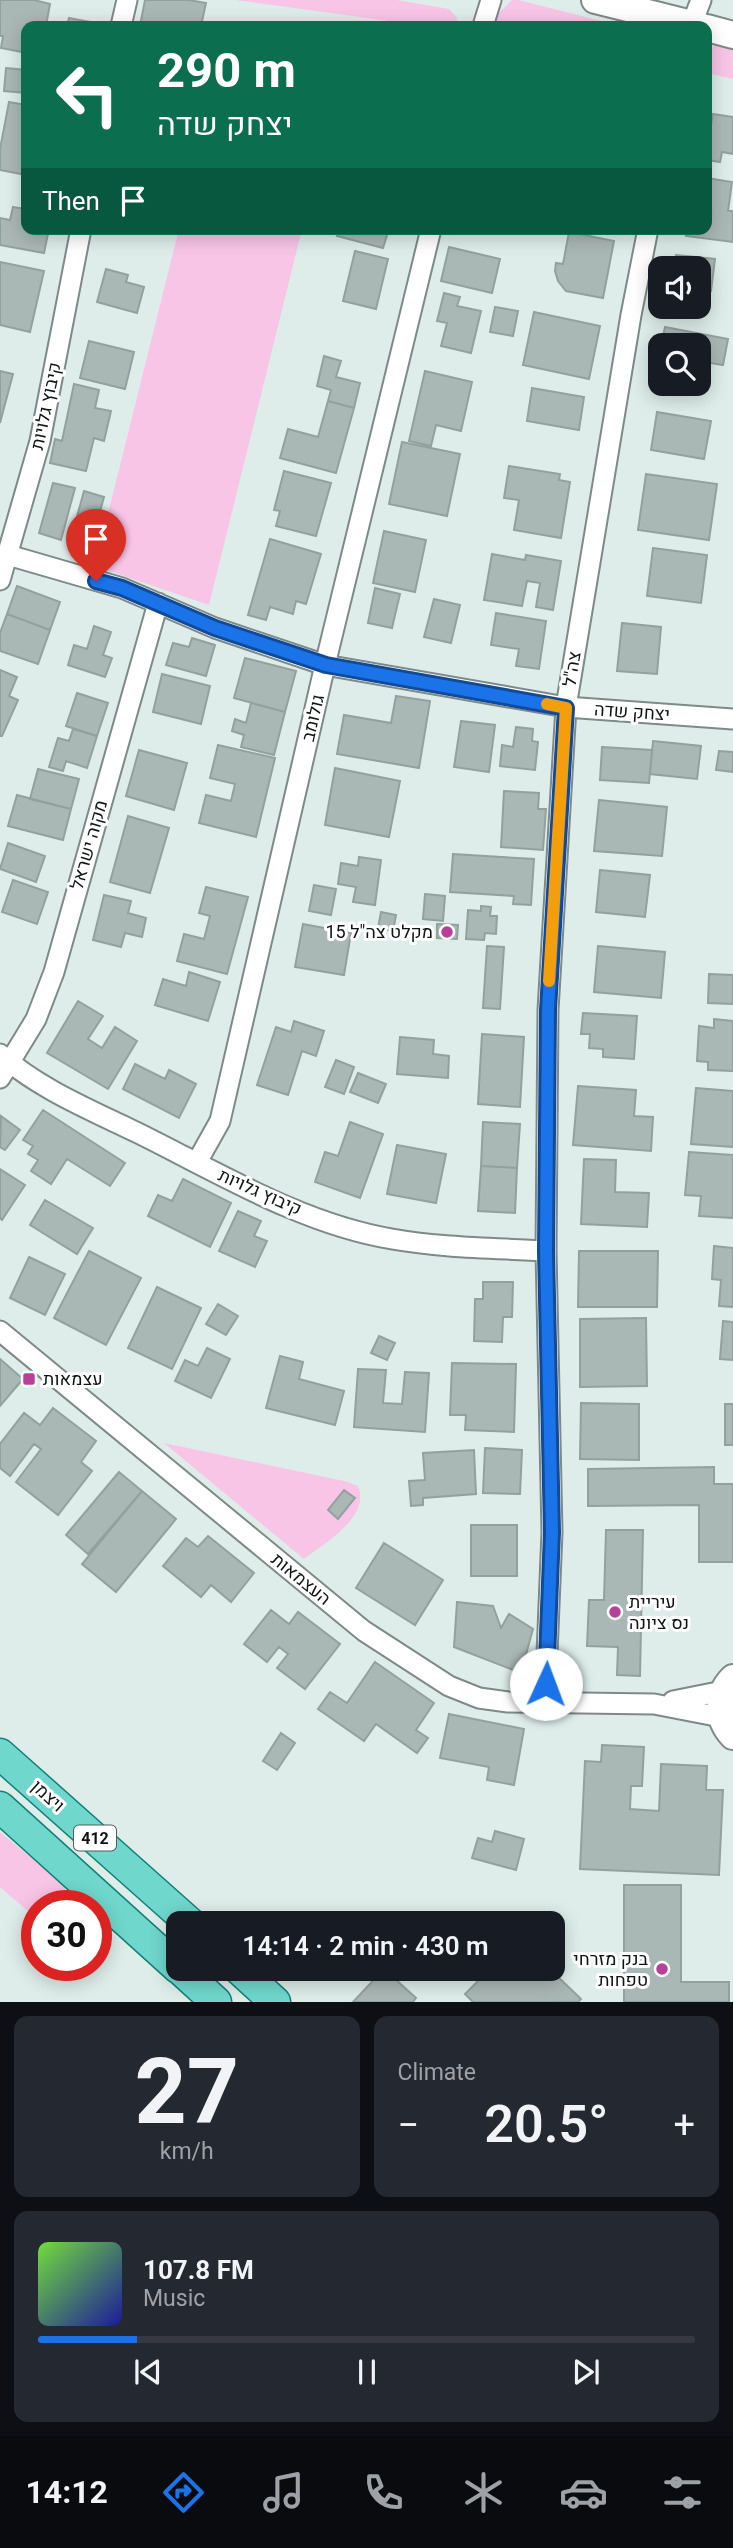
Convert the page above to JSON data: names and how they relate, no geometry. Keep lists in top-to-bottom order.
{
  "streets": {
    "main road": ["ויצמן", "412"],
    "street": [
      "קיבוץ גלויות",
      "צה\"ל",
      "יצחק שדה",
      "גולומב",
      "מקוה ישראל",
      "העצמאות"
    ]
  },
  "crossings": [
    ["קיבוץ גלויות", "צה\"ל"],
    ["קיבוץ גלויות", "יצחק שדה"],
    ["קיבוץ גלויות", "גולומב"],
    ["קיבוץ גלויות", "מקוה ישראל"],
    ["צה\"ל", "יצחק שדה"],
    ["צה\"ל", "העצמאות"],
    ["יצחק שדה", "גולומב"],
    ["יצחק שדה", "מקוה ישראל"]
  ],
  "places": {
    "other": ["מקלט צה\"ל 15", "עיריית נס ציונה", "בנק מזרחי טפחות"],
    "transit": ["עצמאות"]
  },
  "page": {
    "turn": ["290 m", "יצחק שדה"],
    "then": "Then",
    "limit": "30",
    "trip": "14:14 · 2 min · 430 m",
    "tile": [
      ["27", "km/h"],
      "Climate"
    ],
    "heat": ["−", "20.5°", "+"],
    "song": ["107.8 FM", "Music"],
    "tabs": "14:12"
  }
}
